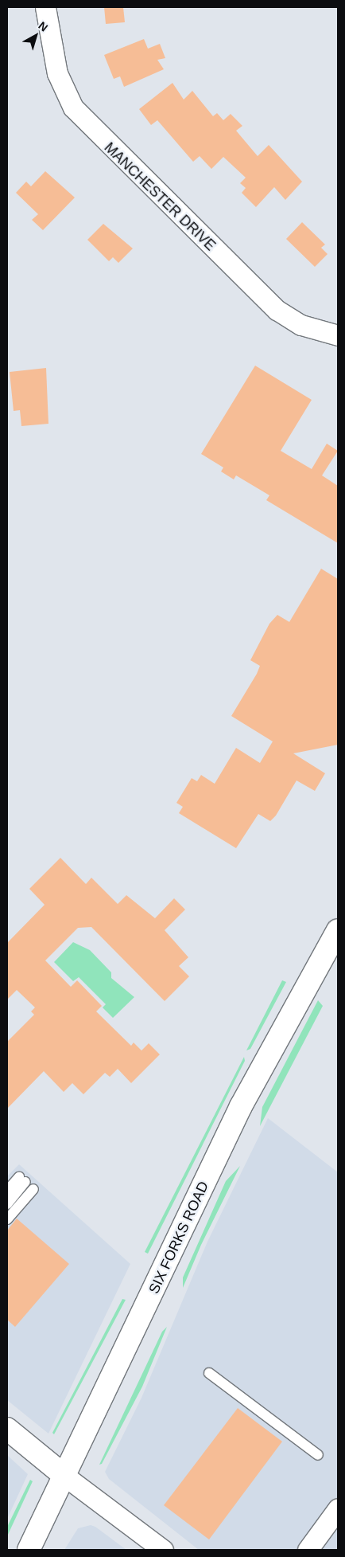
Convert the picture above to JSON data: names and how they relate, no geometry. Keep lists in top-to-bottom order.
{
  "streets": {
    "main road": ["SIX FORKS ROAD"],
    "street": ["MANCHESTER DRIVE"]
  },
  "north": "top right"
}
